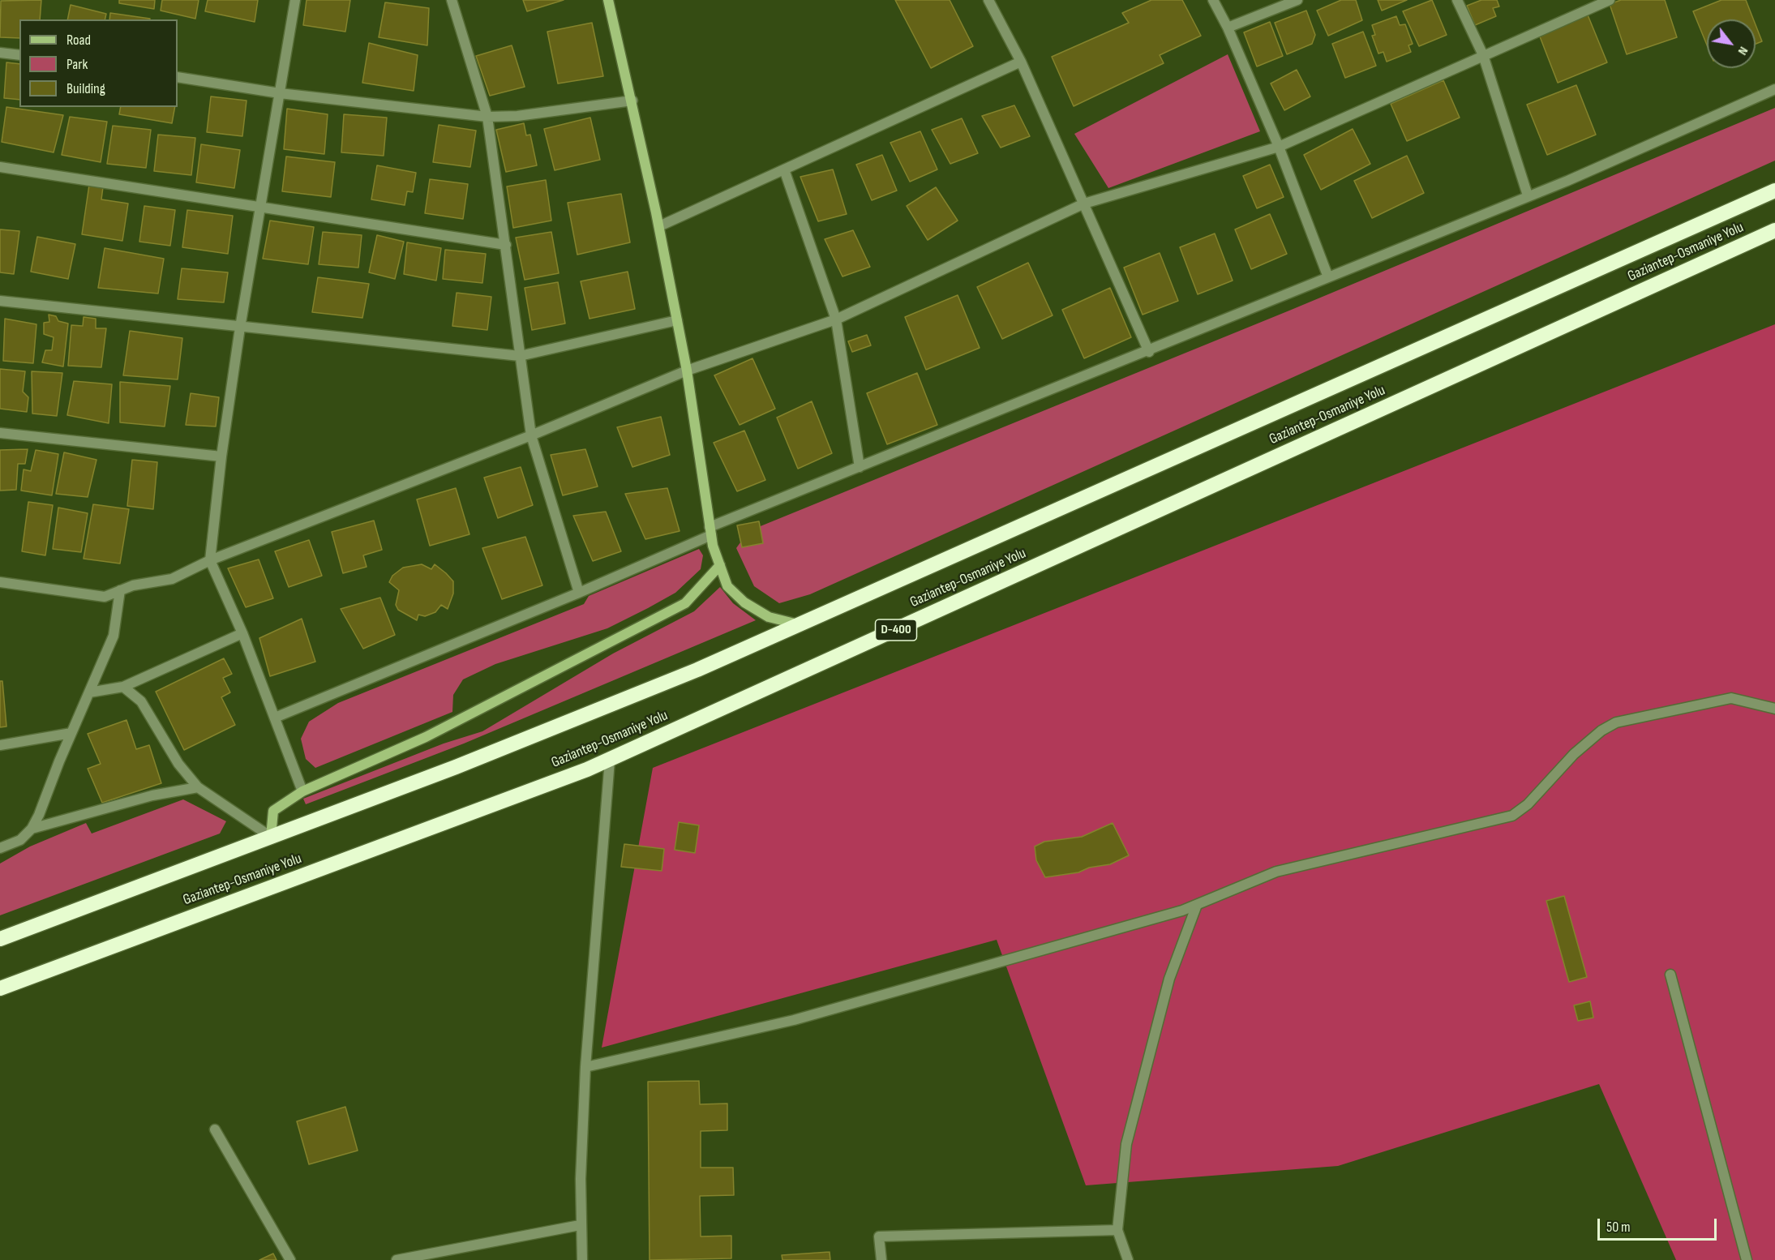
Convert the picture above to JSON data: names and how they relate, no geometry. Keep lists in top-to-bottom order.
{
  "streets": {
    "highway": ["Gaziantep-Osmaniye Yolu", "D-400"]
  },
  "legend": ["Road", "Park", "Building"],
  "scale_bar": "50 m",
  "north": "bottom right"
}
